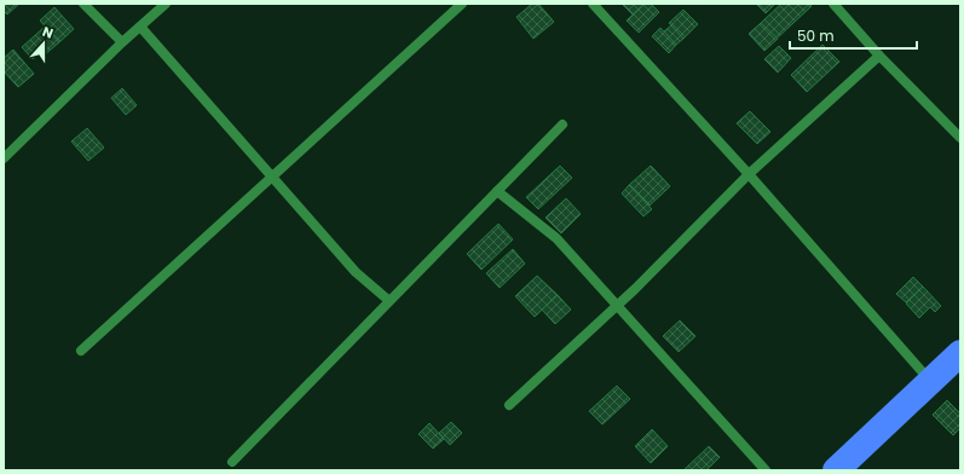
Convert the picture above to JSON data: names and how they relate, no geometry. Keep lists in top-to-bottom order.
{
  "scale_bar": "50 m",
  "north": "top"
}
